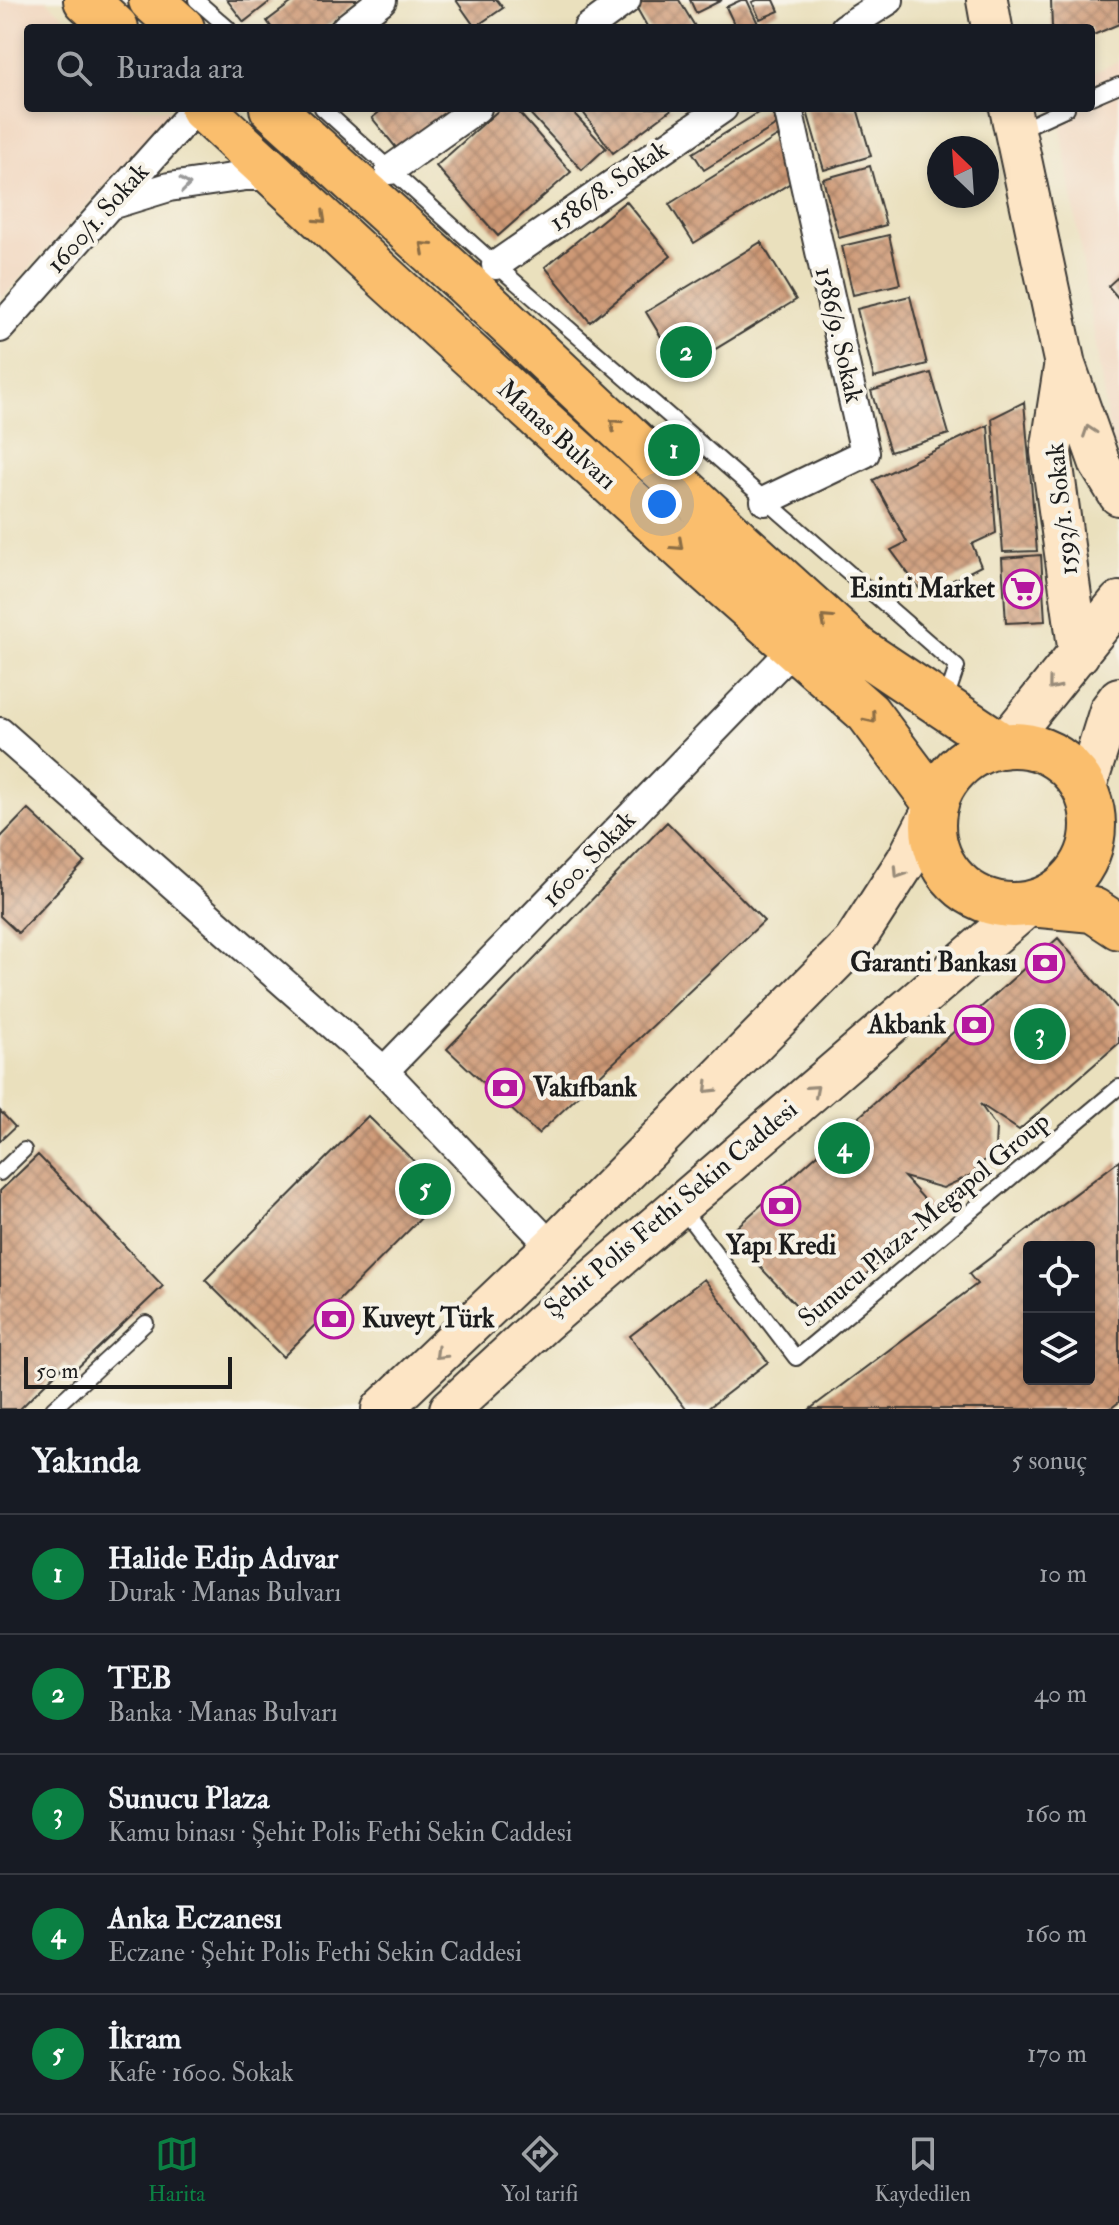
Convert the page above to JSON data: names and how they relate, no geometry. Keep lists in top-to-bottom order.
{
  "streets": {
    "main road": ["Manas Bulvarı", "1593/1. Sokak", "Şehit Polis Fethi Sekin Caddesi"],
    "street": [
      "1586/8. Sokak",
      "1600/1. Sokak",
      "1586/9. Sokak",
      "1600. Sokak"
    ],
    "lane": ["Sunucu Plaza-Megapol Group"]
  },
  "crossings": [
    ["Manas Bulvarı", "1600. Sokak"],
    ["Manas Bulvarı", "Şehit Polis Fethi Sekin Caddesi"],
    ["Şehit Polis Fethi Sekin Caddesi", "Sunucu Plaza-Megapol Group"]
  ],
  "places": {
    "supermarket": ["Esinti Market"],
    "bank": [
      "Garanti Bankası",
      "Akbank",
      "Vakıfbank",
      "Yapı Kredi",
      "Kuveyt Türk"
    ]
  },
  "scale_bar": "50 m",
  "north": "top left",
  "page": {
    "search": "Burada ara",
    "pins": [
      "2",
      "1",
      "3",
      "4",
      "5"
    ],
    "scale": "50 m",
    "heading": ["Yakında", "5 sonuç"],
    "list": [
      {
        "mark": "1",
        "name": "Halide Edip Adıvar",
        "note": "Durak · Manas Bulvarı",
        "value": "10 m"
      },
      {
        "mark": "2",
        "name": "TEB",
        "note": "Banka · Manas Bulvarı",
        "value": "40 m"
      },
      {
        "mark": "3",
        "name": "Sunucu Plaza",
        "note": "Kamu binası · Şehit Polis Fethi Sekin Caddesi",
        "value": "160 m"
      },
      {
        "mark": "4",
        "name": "Anka Eczanesı",
        "note": "Eczane · Şehit Polis Fethi Sekin Caddesi",
        "value": "160 m"
      },
      {
        "mark": "5",
        "name": "İkram",
        "note": "Kafe · 1600. Sokak",
        "value": "170 m"
      }
    ],
    "nav": ["Harita", "Yol tarifi", "Kaydedilen"]
  }
}
